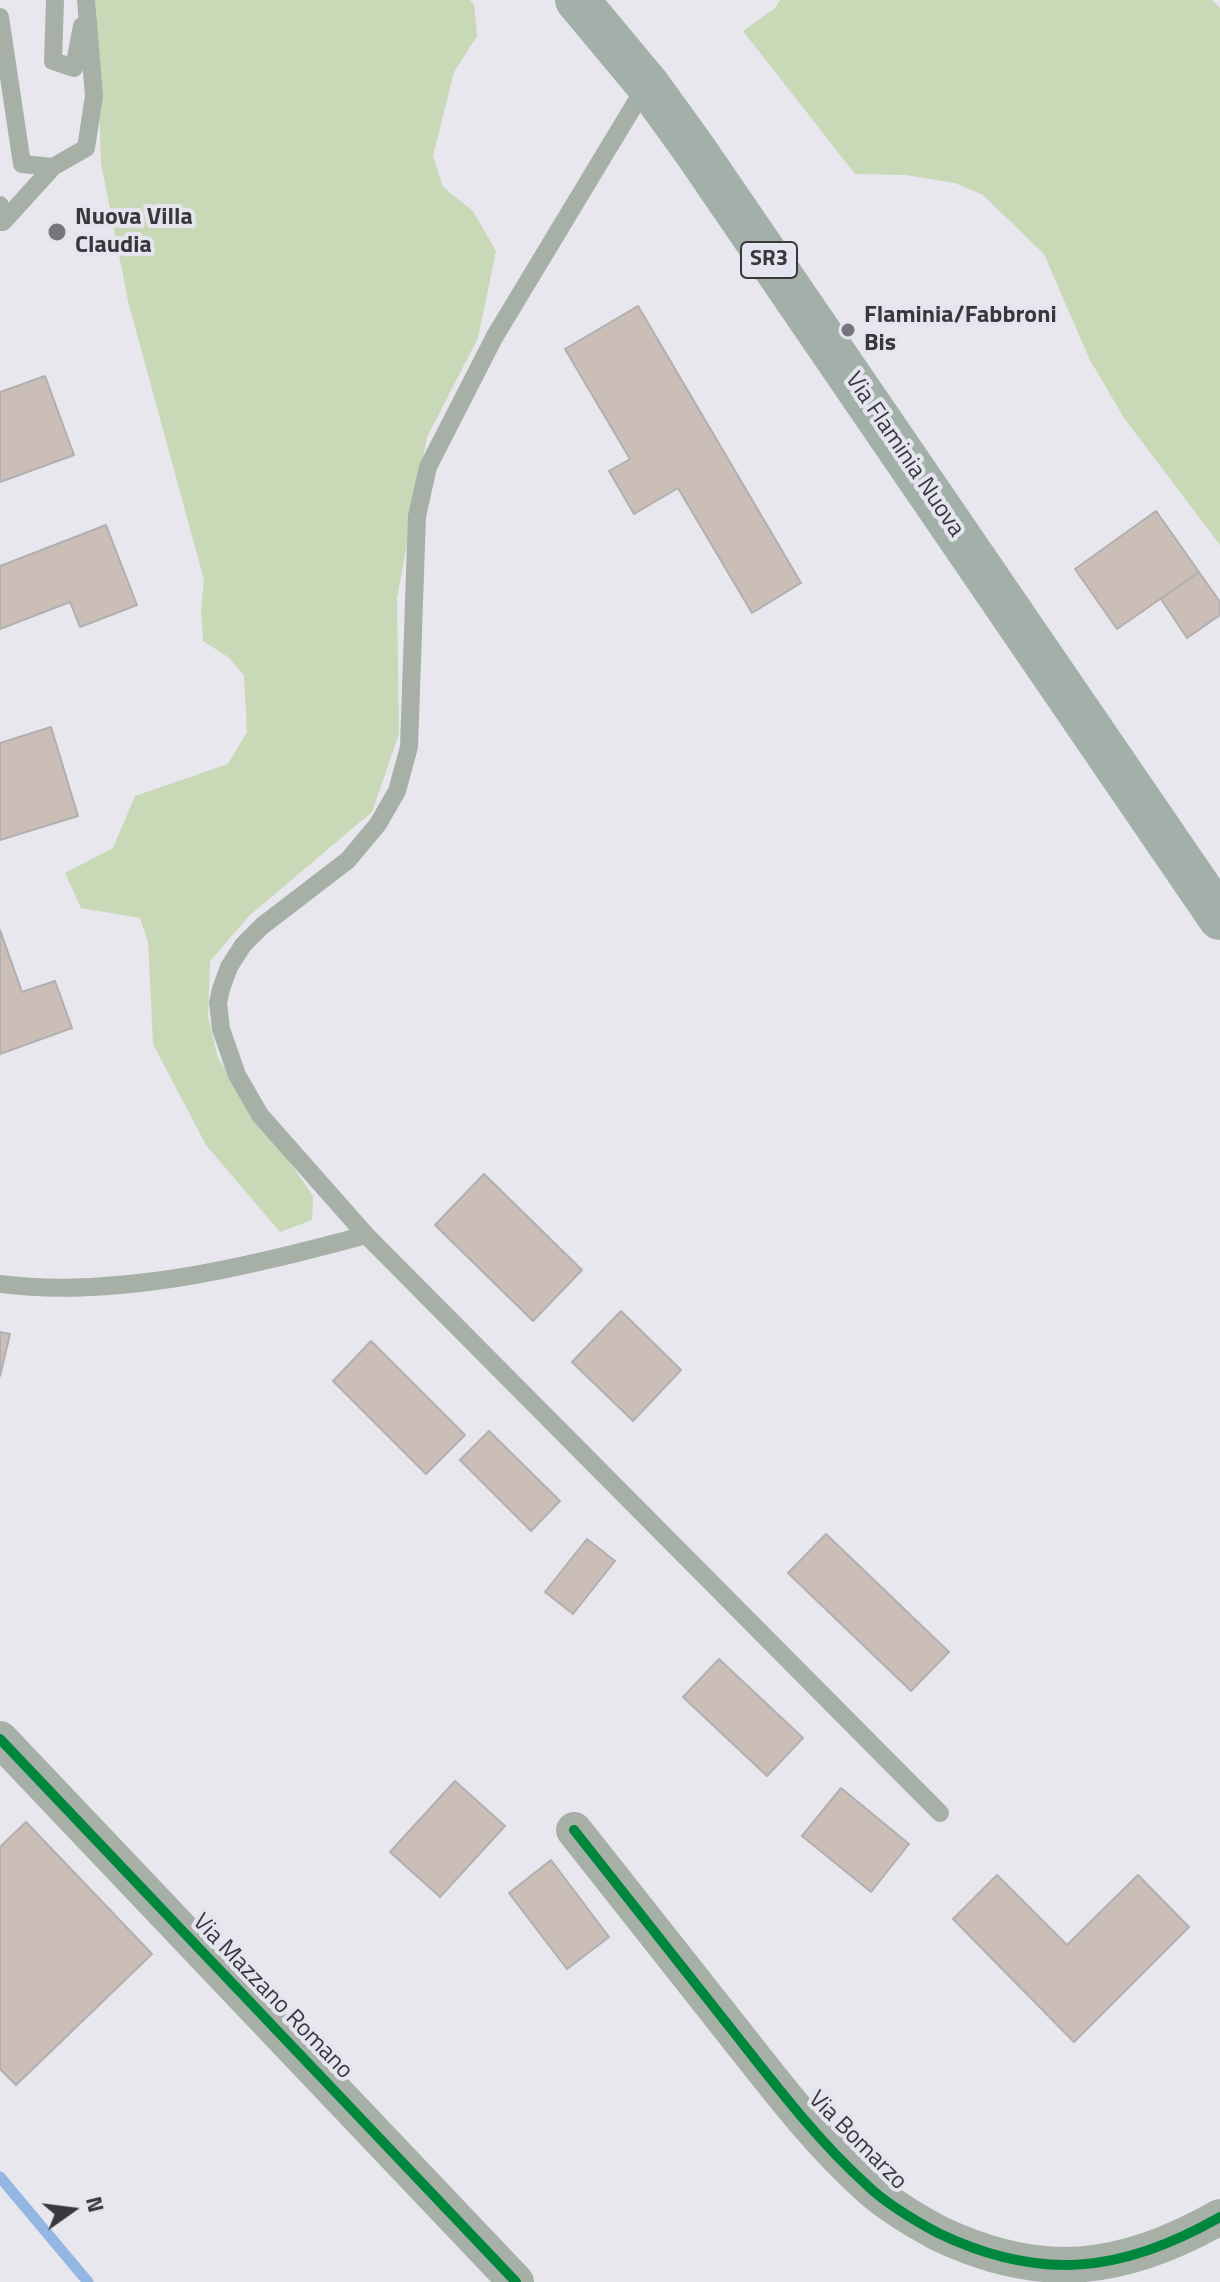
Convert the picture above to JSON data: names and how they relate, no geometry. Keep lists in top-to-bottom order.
{
  "streets": {
    "main road": ["SR3", "Via Flaminia Nuova"],
    "street": ["Via Mazzano Romano", "Via Bomarzo"]
  },
  "places": ["Nuova Villa Claudia", "Flaminia/Fabbroni Bis"],
  "north": "right"
}
